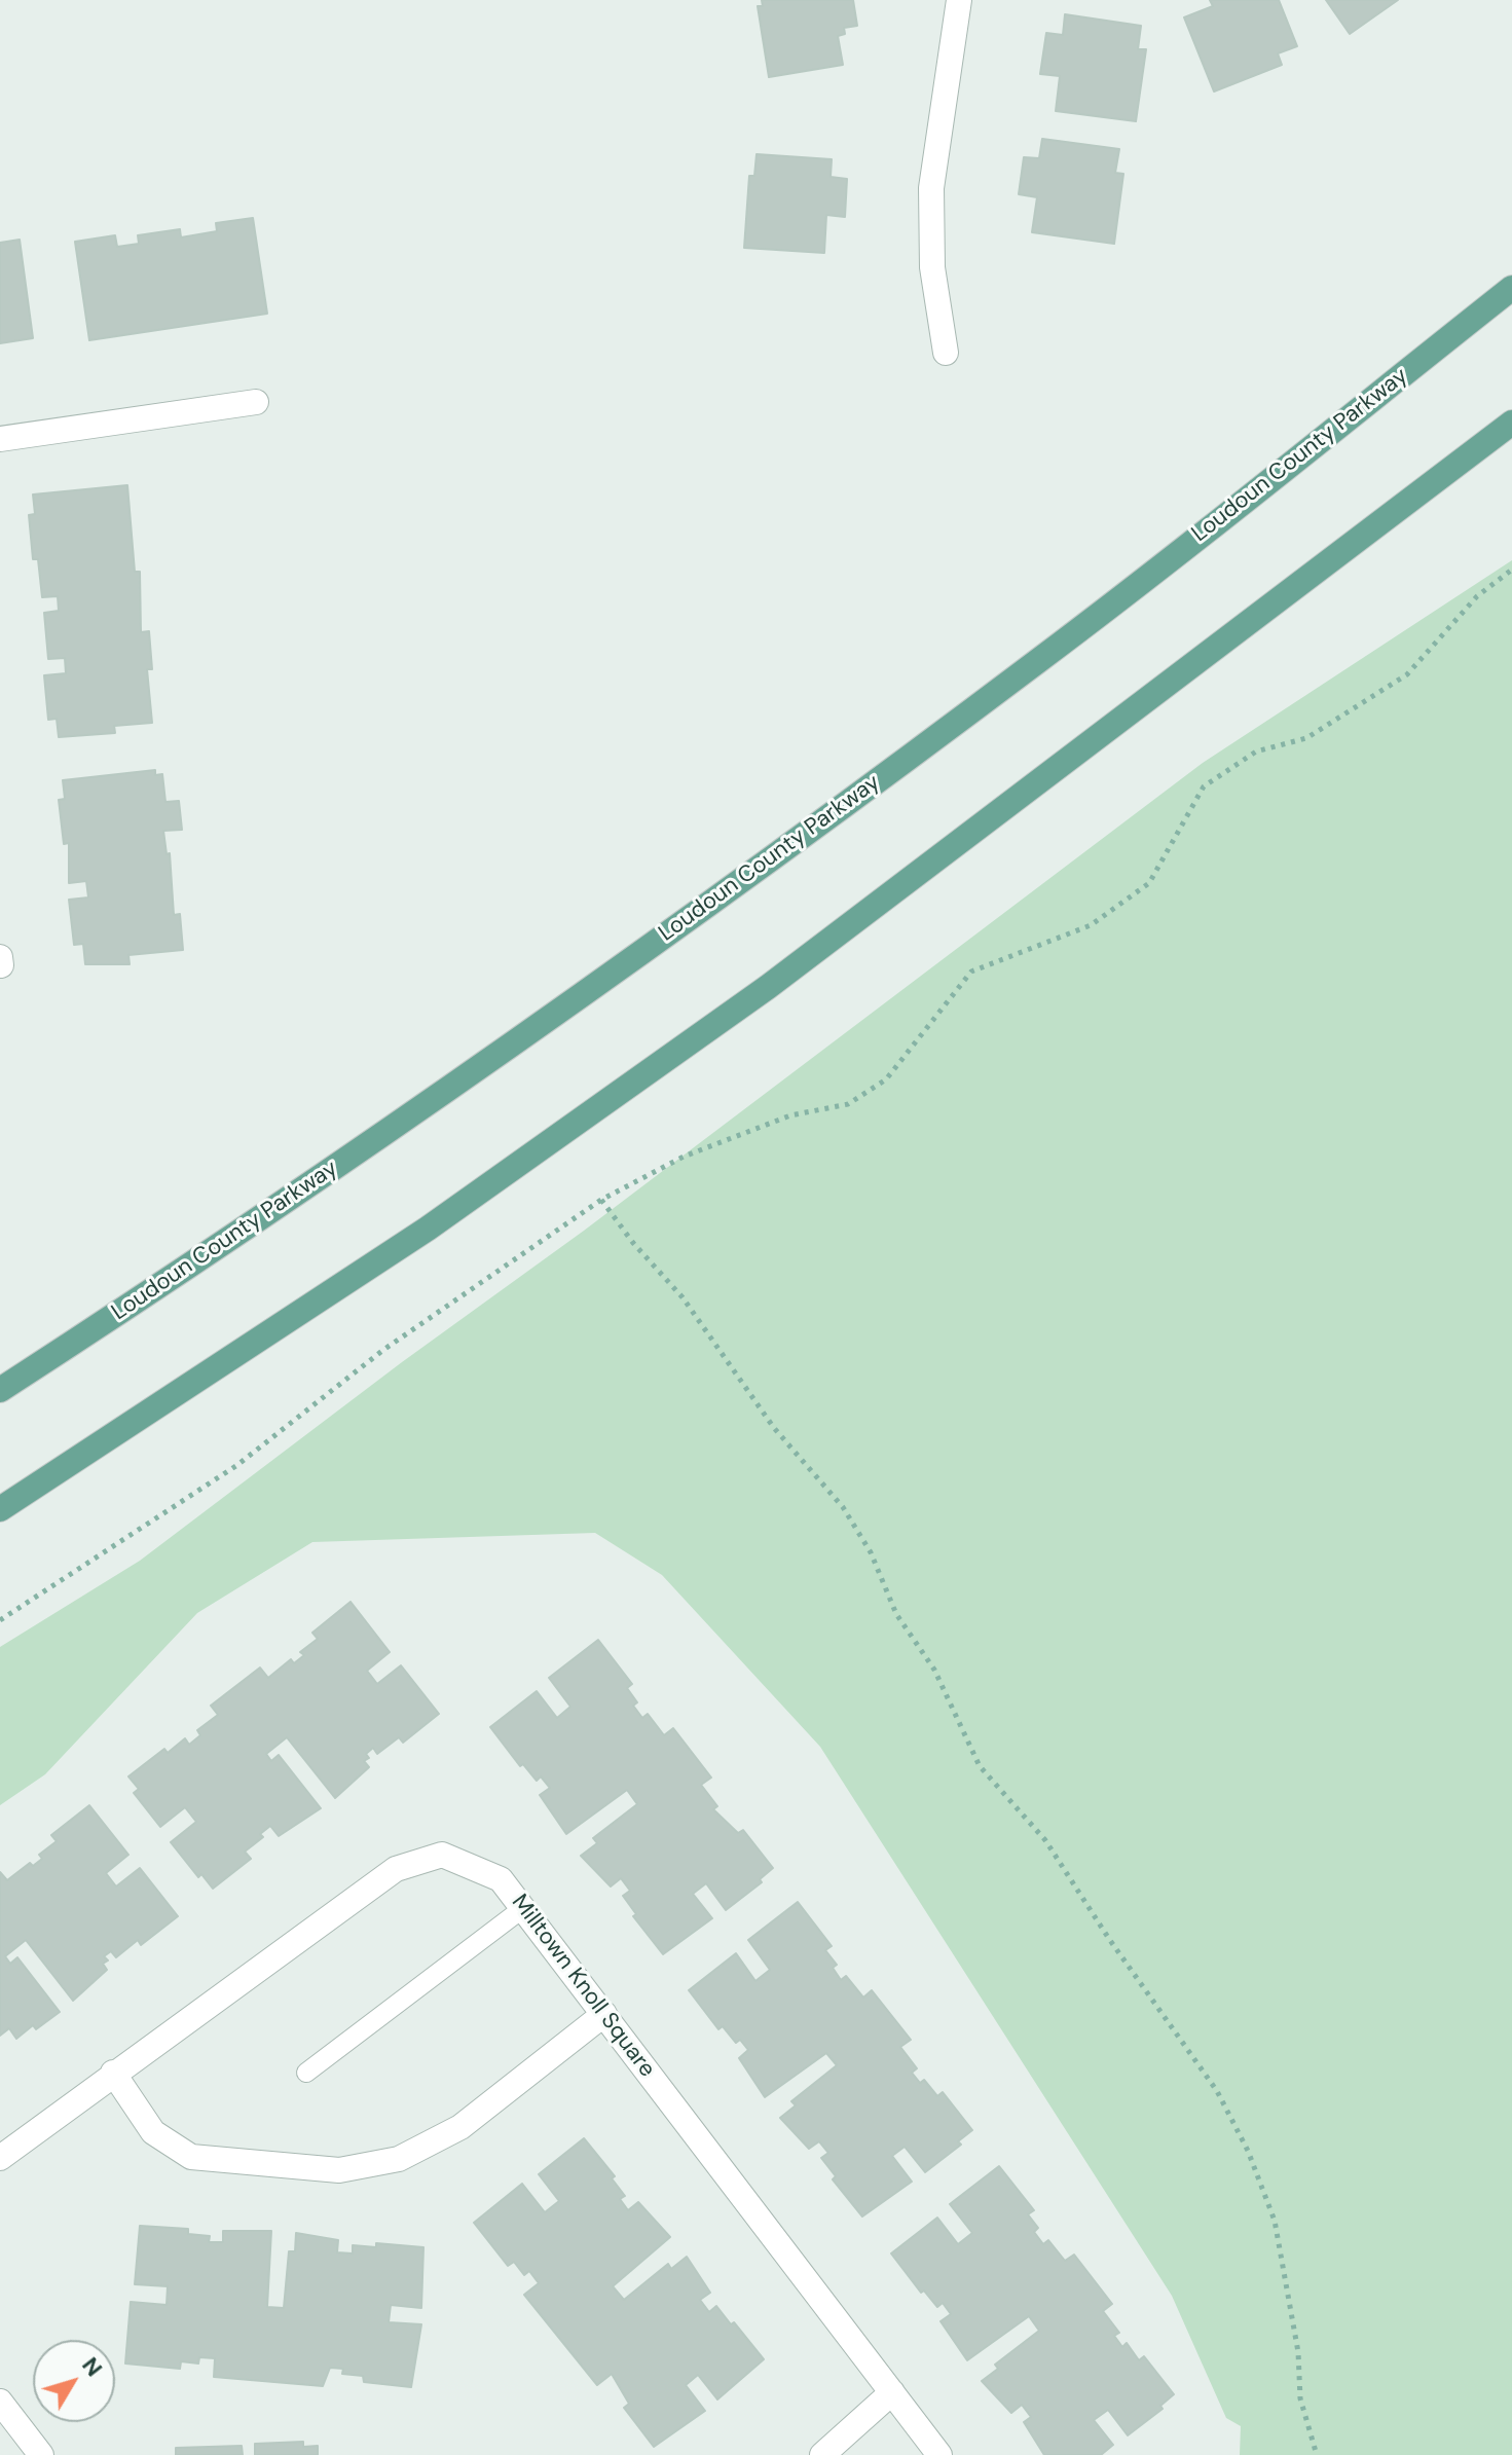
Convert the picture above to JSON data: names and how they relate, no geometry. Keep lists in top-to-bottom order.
{
  "streets": {
    "main road": ["Loudoun County Parkway"],
    "street": ["Milltown Knoll Square"]
  },
  "north": "top right"
}
